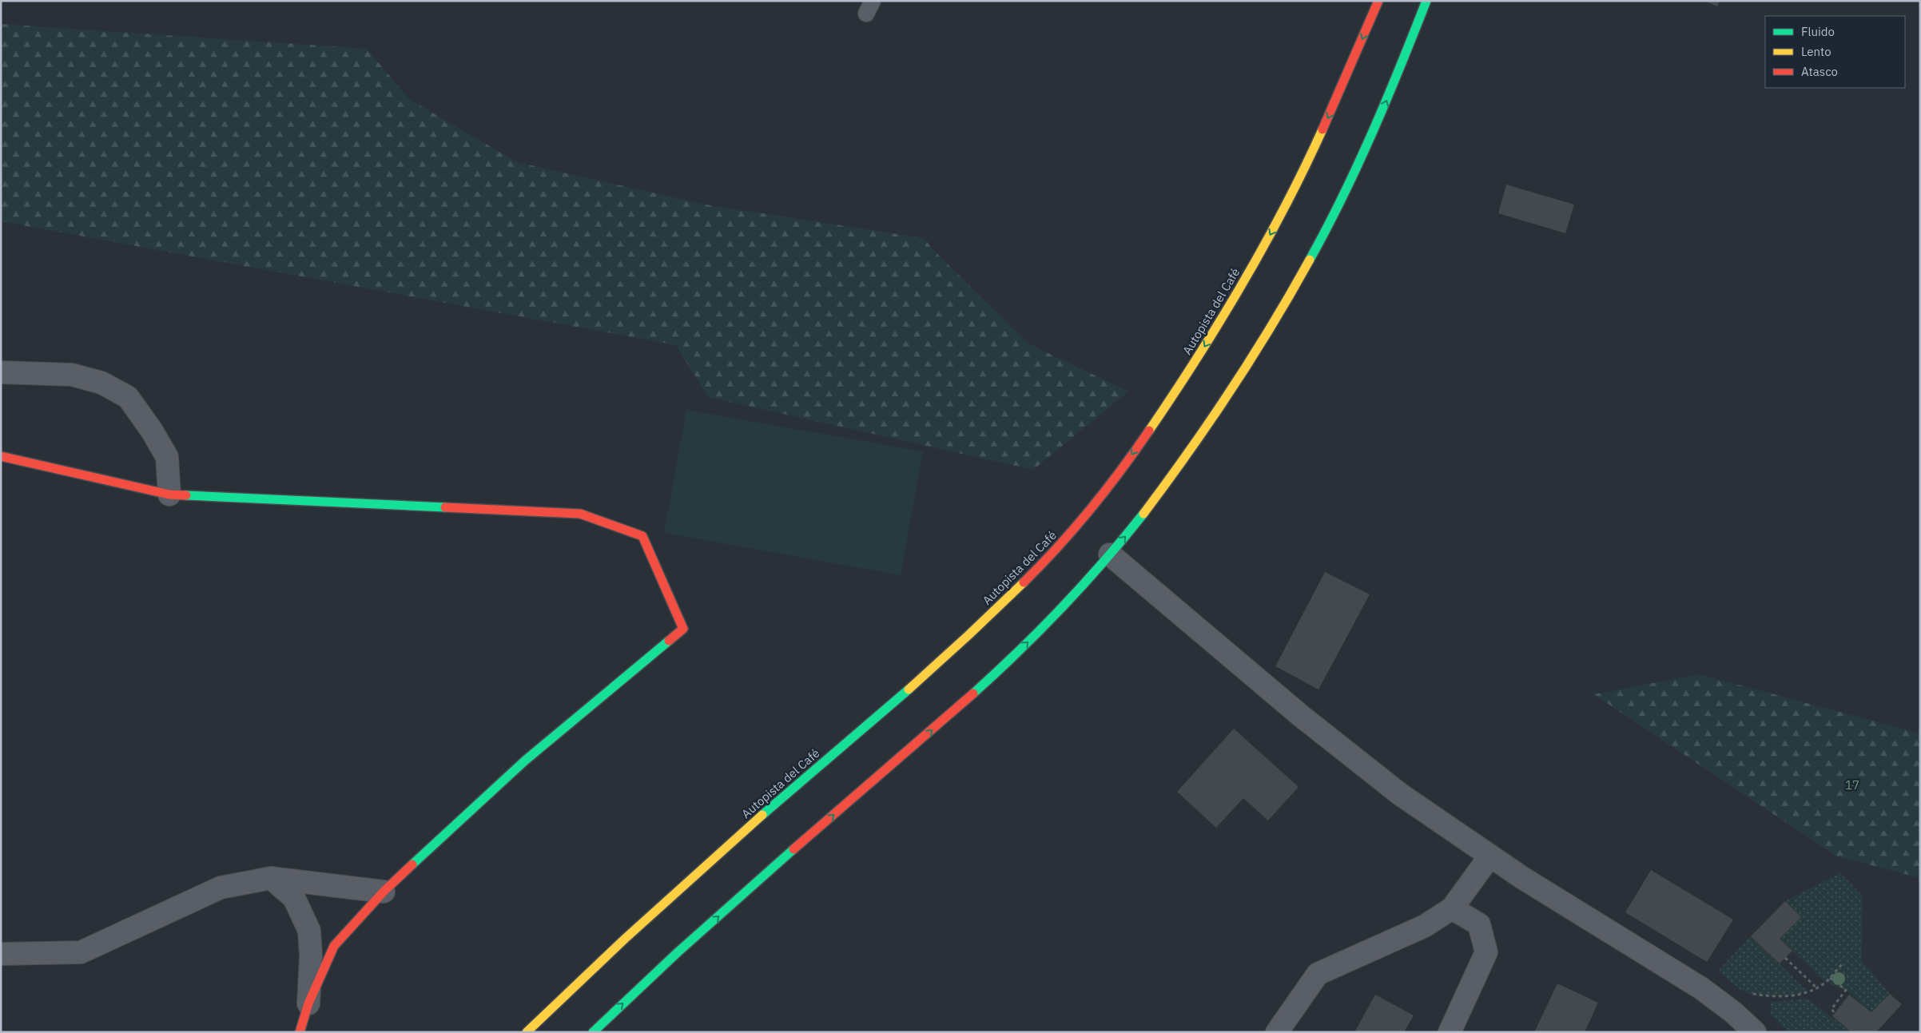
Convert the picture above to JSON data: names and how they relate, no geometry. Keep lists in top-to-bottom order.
{
  "streets": {
    "main road": ["Autopista del Café"]
  },
  "parks": ["17"],
  "legend": ["Fluido", "Lento", "Atasco"]
}
